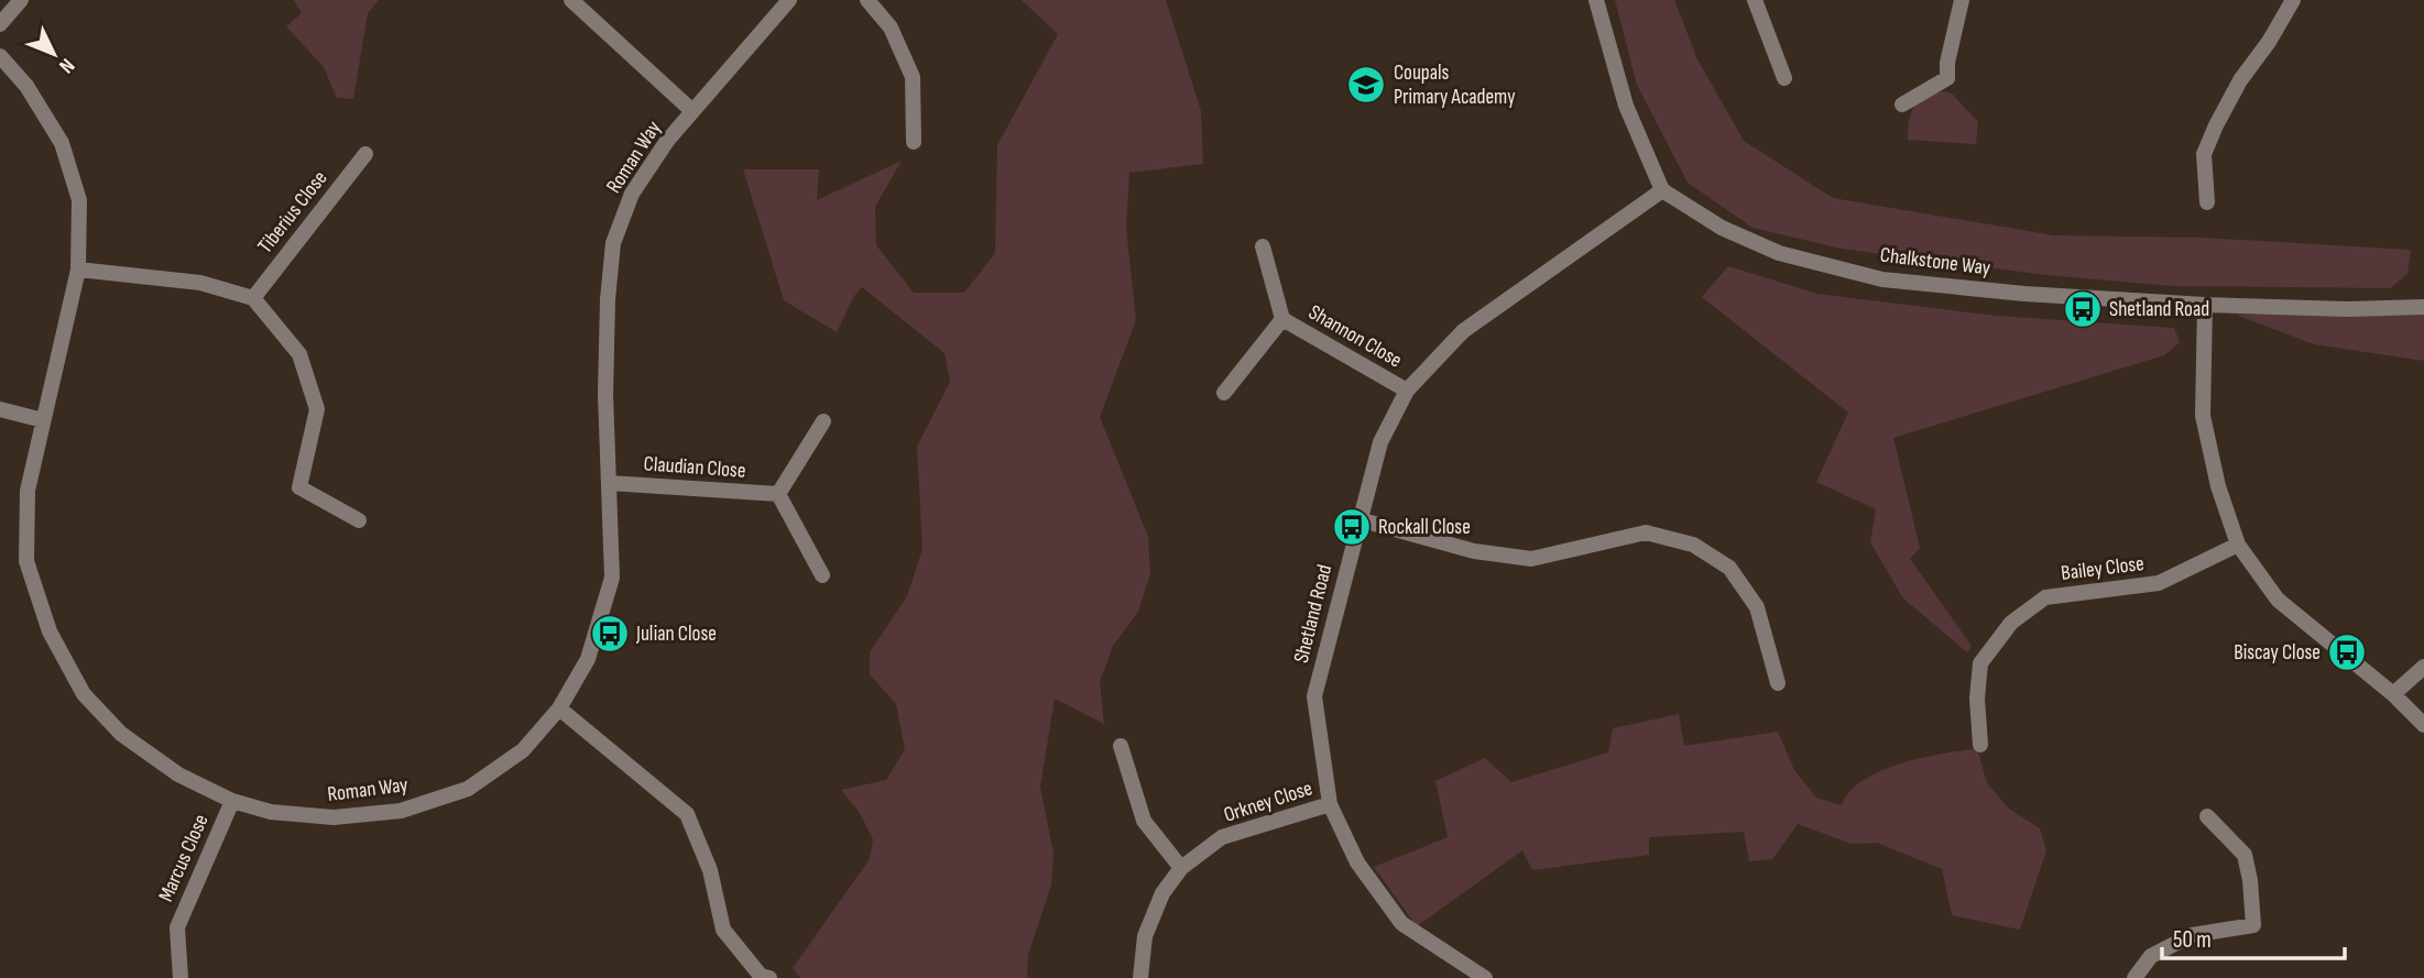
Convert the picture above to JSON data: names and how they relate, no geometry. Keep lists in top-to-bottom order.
{
  "streets": {
    "street": [
      "Roman Way",
      "Tiberius Close",
      "Chalkstone Way",
      "Shannon Close",
      "Claudian Close",
      "Bailey Close",
      "Shetland Road",
      "Orkney Close",
      "Marcus Close"
    ]
  },
  "crossings": [
    ["Roman Way", "Claudian Close"],
    ["Roman Way", "Marcus Close"],
    ["Chalkstone Way", "Shetland Road"],
    ["Shannon Close", "Shetland Road"],
    ["Shetland Road", "Orkney Close"]
  ],
  "places": {
    "school or university": ["Coupals Primary Academy"],
    "bus stop": [
      "Shetland Road",
      "Rockall Close",
      "Julian Close",
      "Biscay Close"
    ]
  },
  "scale_bar": "50 m",
  "north": "bottom right"
}
